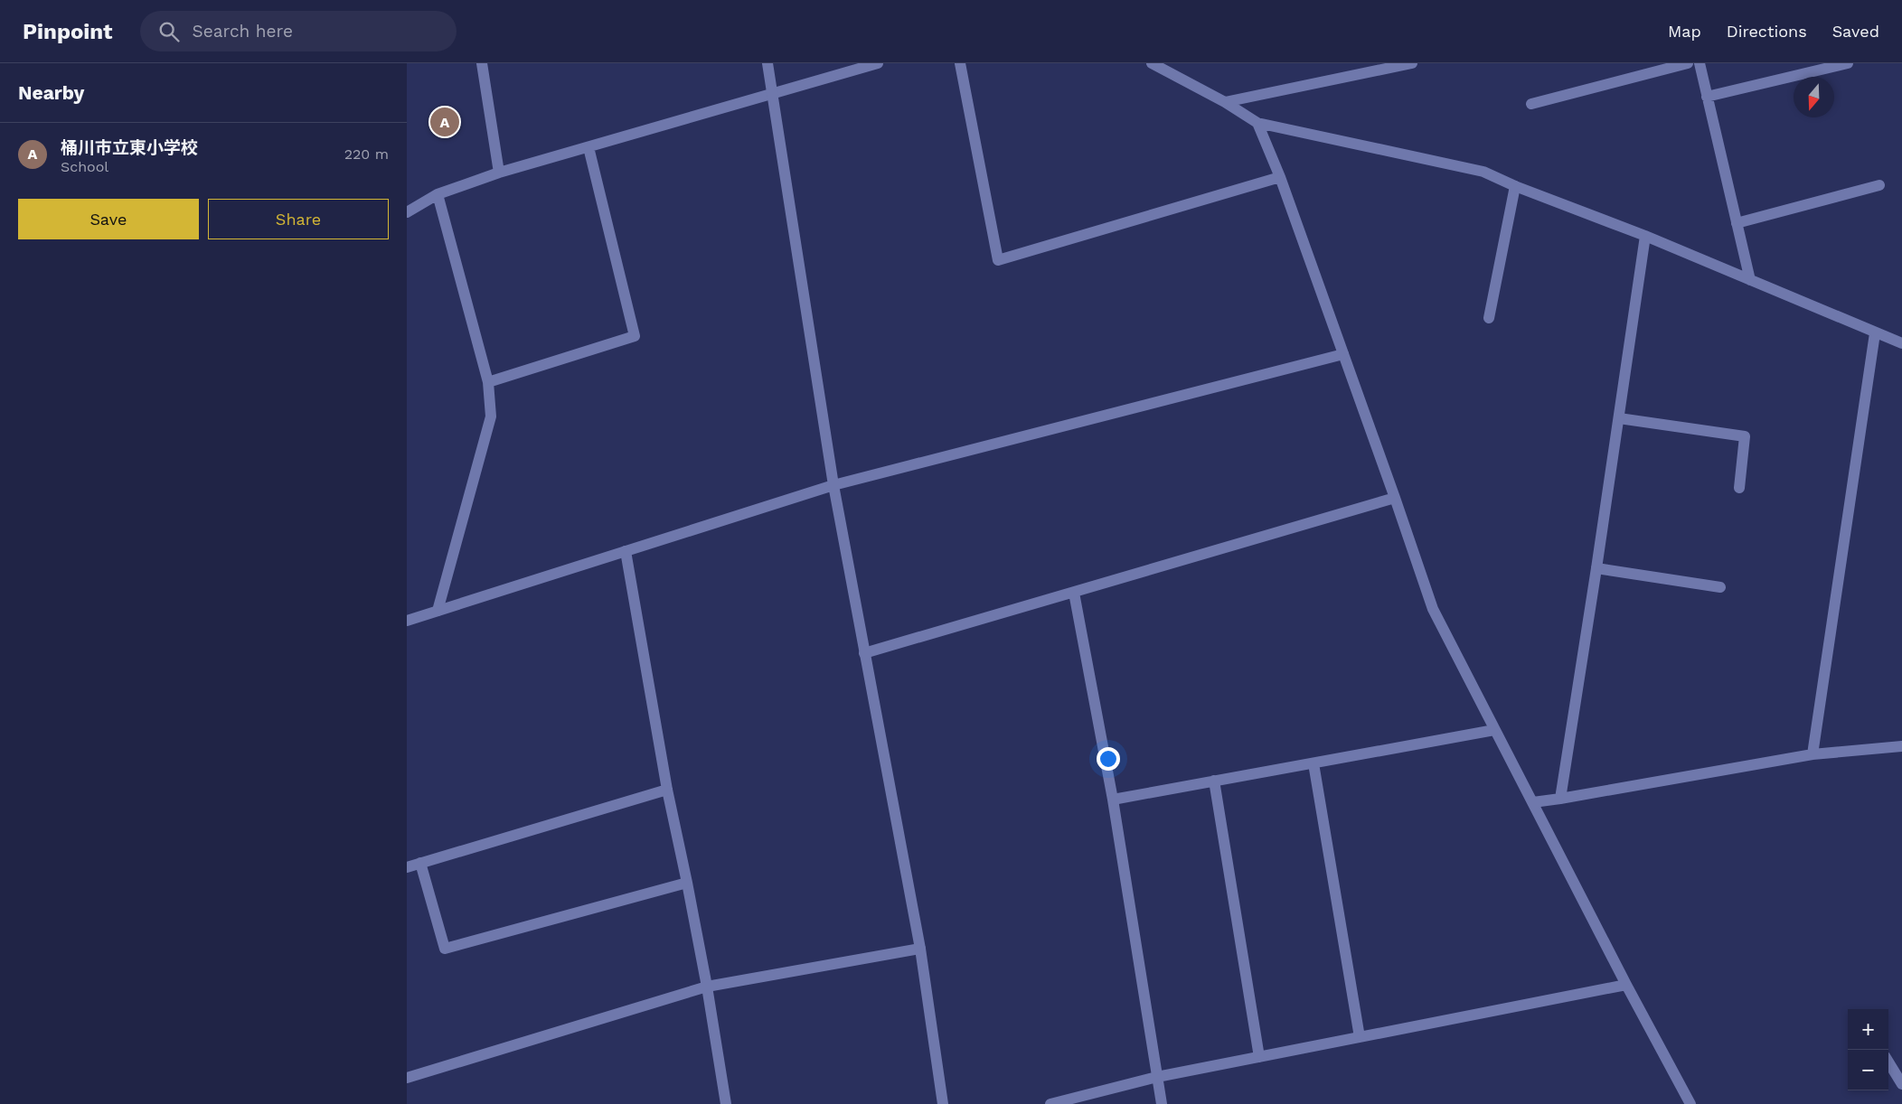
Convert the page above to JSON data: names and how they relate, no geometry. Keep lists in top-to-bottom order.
{
  "north": "bottom",
  "page": {
    "header": "Pinpoint",
    "search": "Search here",
    "nav": ["Map", "Directions", "Saved"],
    "heading": "Nearby",
    "pins": "A",
    "list": [
      {
        "mark": "A",
        "name": "桶川市立東小学校",
        "note": "School",
        "value": "220 m"
      }
    ],
    "buttons": ["Save", "Share"],
    "map_buttons": ["+", "−"]
  }
}
